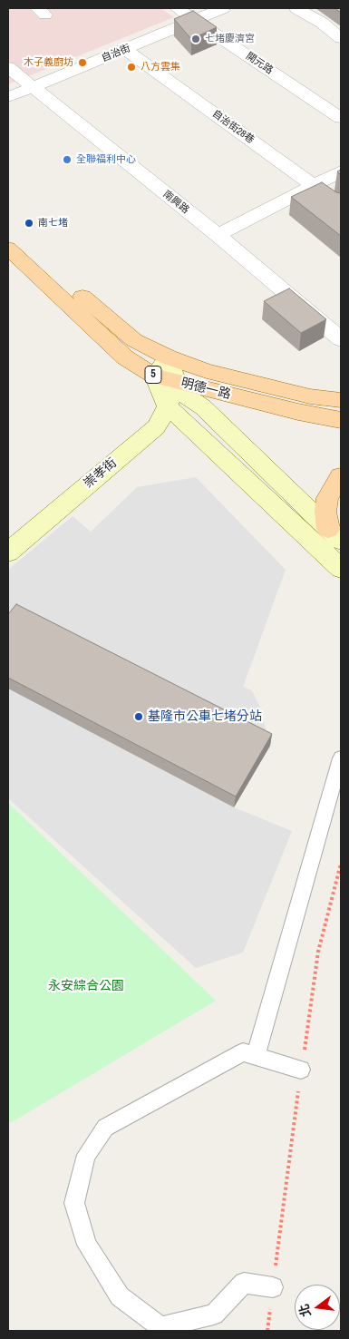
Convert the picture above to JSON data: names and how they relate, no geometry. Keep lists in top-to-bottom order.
{
  "streets": {
    "main road": ["5", "明德一路"],
    "street": [
      "自治街",
      "開元路",
      "自治街28巷",
      "南興路",
      "崇孝街"
    ]
  },
  "crossings": [
    ["自治街", "開元路"],
    ["自治街", "自治街28巷"],
    ["自治街", "南興路"],
    ["明德一路", "崇孝街"]
  ],
  "parks": ["永安綜合公園"],
  "places": [
    "七堵慶濟宮",
    "木子義廚坊",
    "八方雲集",
    "全聯福利中心",
    "南七堵",
    "基隆市公車七堵分站"
  ],
  "north": "left"
}
